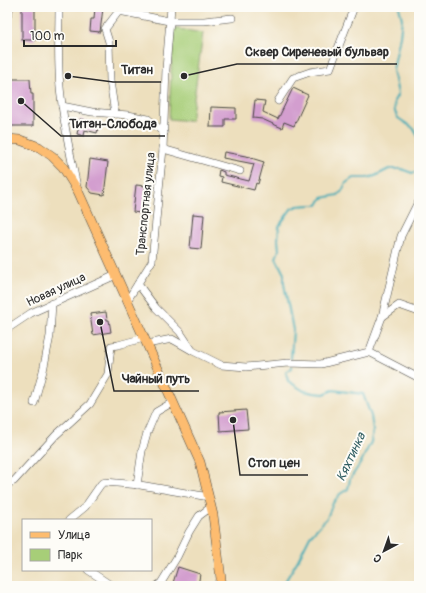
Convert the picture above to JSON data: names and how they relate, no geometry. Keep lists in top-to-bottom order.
{
  "streets": {
    "street": ["Транспортная улица", "Новая улица"]
  },
  "water": ["Кяхтинка"],
  "places": [
    "Титан",
    "Сквер Сиреневый бульвар",
    "Титан-Слобода",
    "Чайный путь",
    "Стоп цен"
  ],
  "legend": ["Улица", "Парк"],
  "scale_bar": "100 m",
  "north": "bottom left"
}
